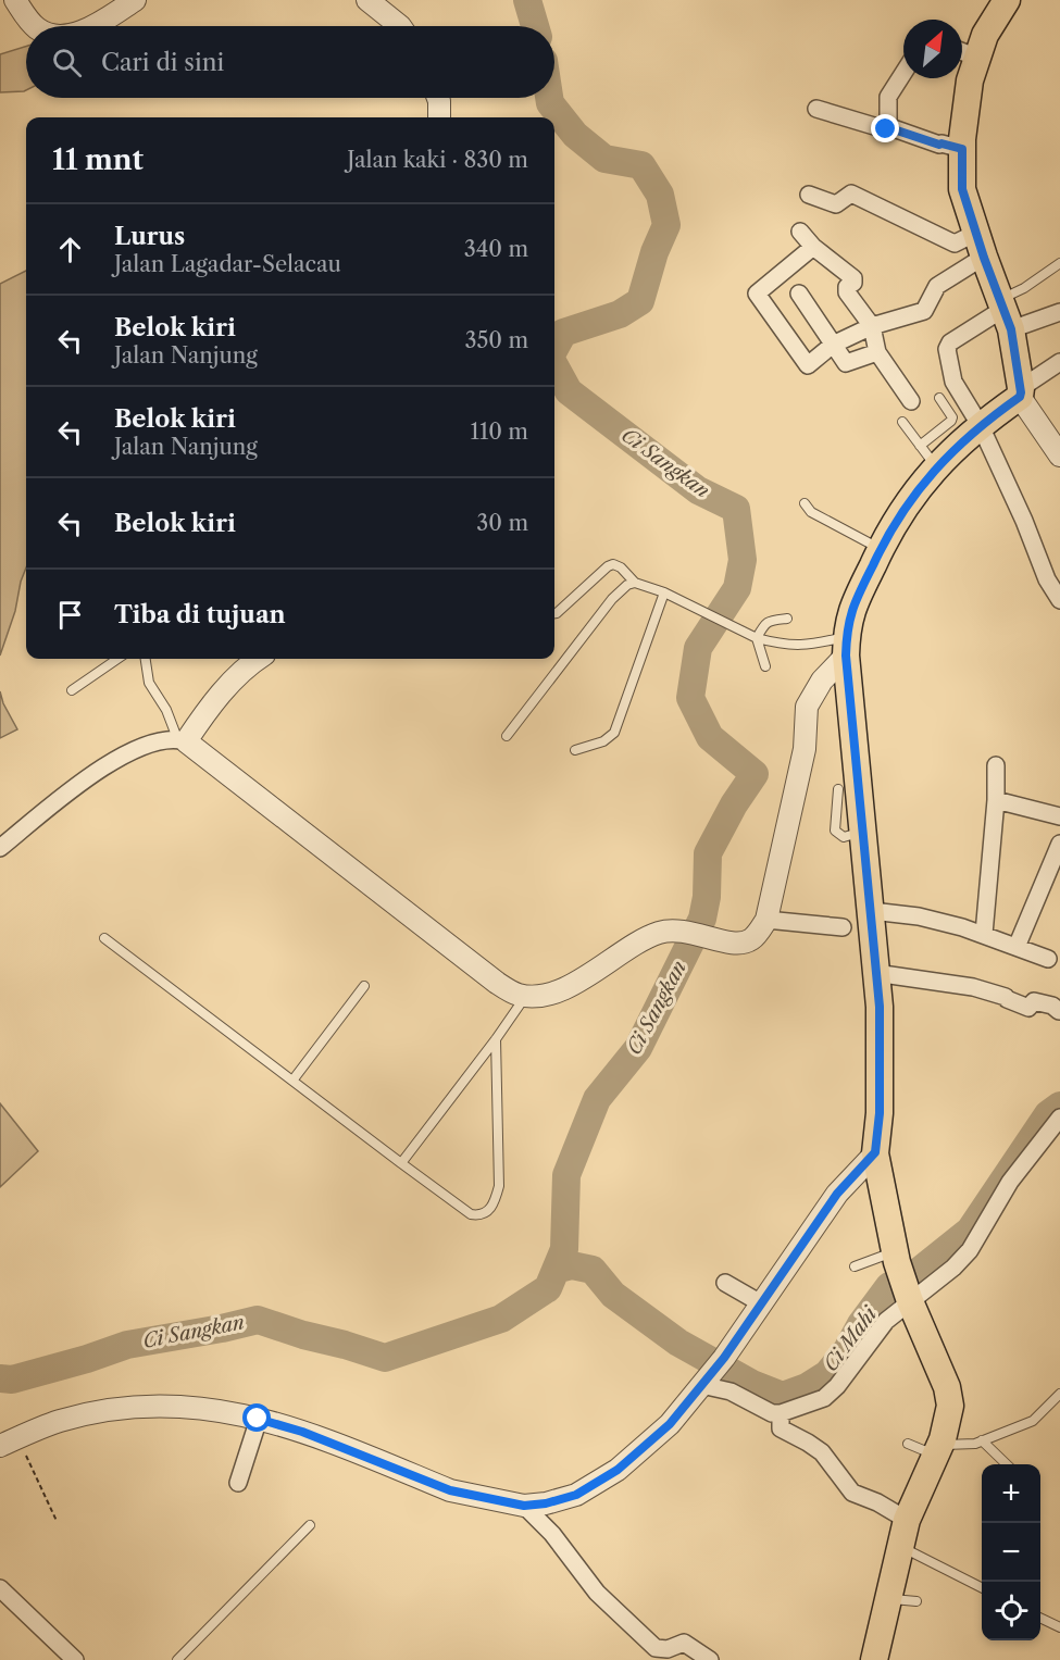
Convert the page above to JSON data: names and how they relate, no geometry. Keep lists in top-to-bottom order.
{
  "water": ["Ci Sangkan", "Ci Mahi"],
  "north": "top right",
  "page": {
    "search": "Cari di sini",
    "heading": ["11 mnt", "Jalan kaki · 830 m"],
    "list": [
      ["Lurus", "Jalan Lagadar-Selacau", "340 m"],
      ["Belok kiri", "Jalan Nanjung", "350 m"],
      ["Belok kiri", "Jalan Nanjung", "110 m"],
      ["Belok kiri", "30 m"],
      "Tiba di tujuan"
    ],
    "map_buttons": ["+", "−"]
  }
}
